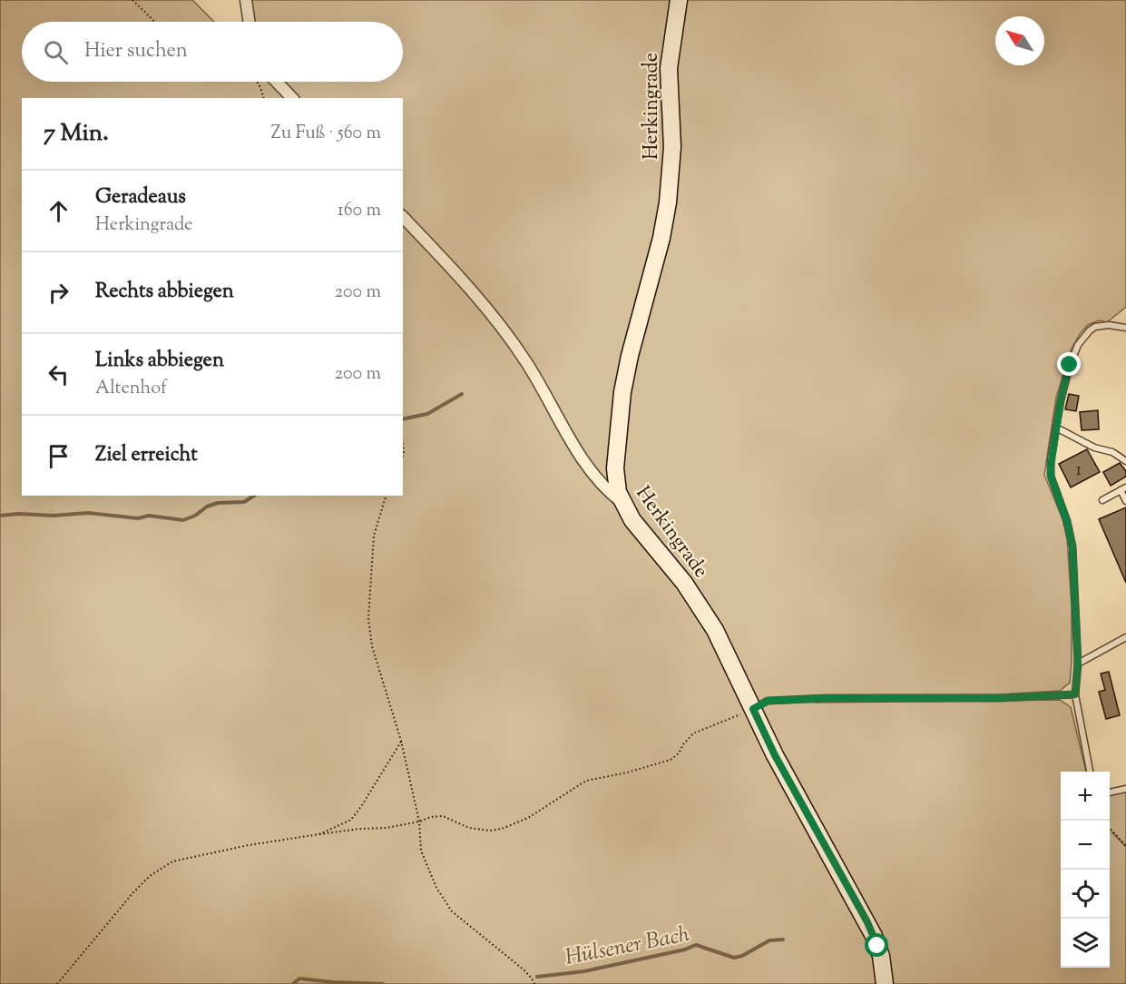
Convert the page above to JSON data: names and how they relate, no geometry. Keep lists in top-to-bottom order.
{
  "streets": {
    "main road": ["Herkingrade"]
  },
  "water": ["Hülsener Bach"],
  "house_numbers": ["1"],
  "north": "top left",
  "page": {
    "search": "Hier suchen",
    "heading": ["7 Min.", "Zu Fuß · 560 m"],
    "list": [
      ["Geradeaus", "Herkingrade", "160 m"],
      ["Rechts abbiegen", "200 m"],
      ["Links abbiegen", "Altenhof", "200 m"],
      "Ziel erreicht"
    ],
    "map_buttons": ["+", "−"]
  }
}
